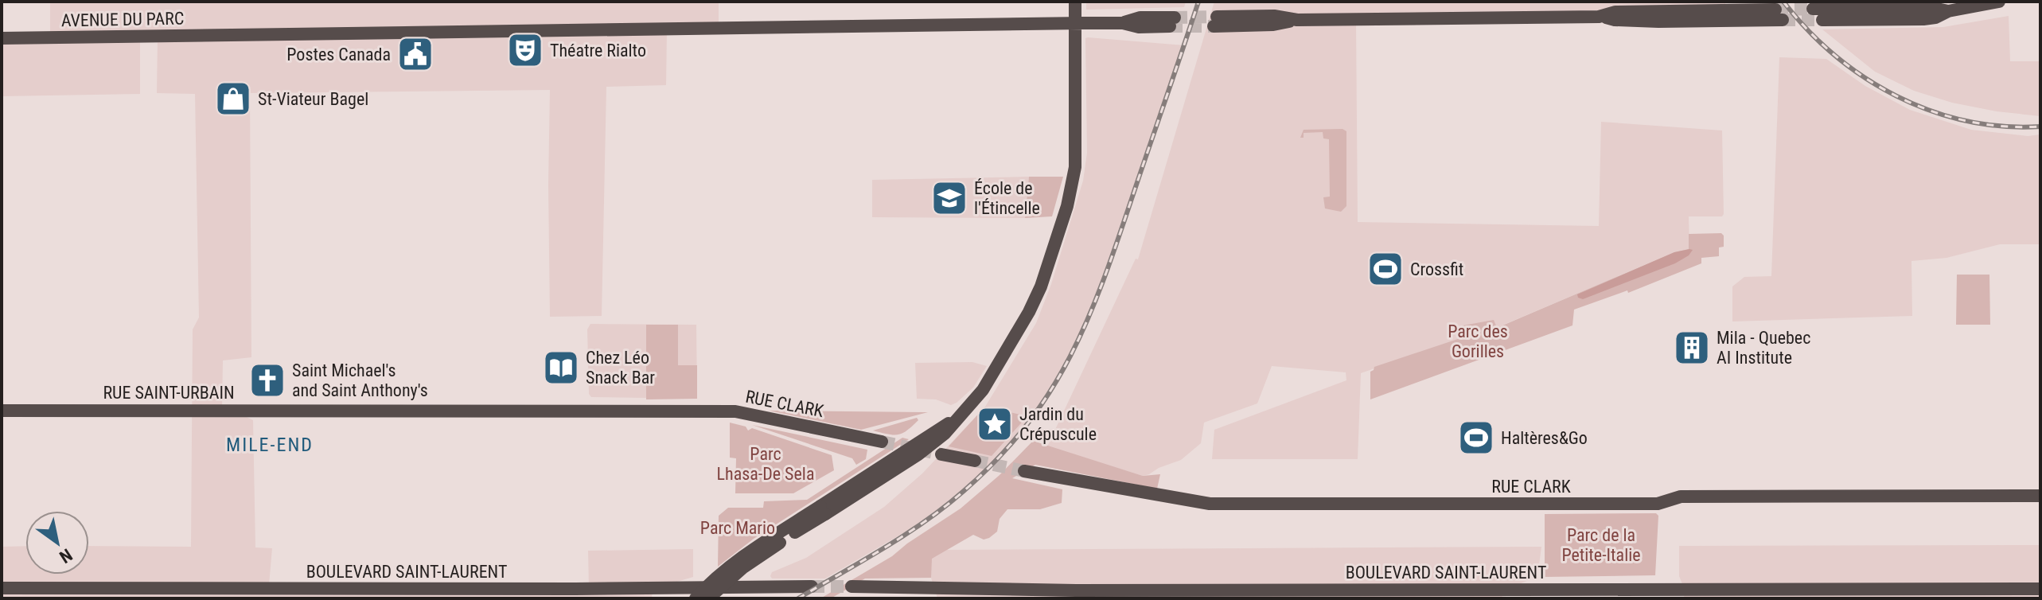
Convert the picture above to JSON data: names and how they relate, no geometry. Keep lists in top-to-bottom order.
{
  "streets": {
    "main road": [
      "AVENUE DU PARC",
      "RUE SAINT-URBAIN",
      "RUE CLARK",
      "BOULEVARD SAINT-LAURENT"
    ]
  },
  "crossings": [
    ["RUE SAINT-URBAIN", "RUE CLARK"]
  ],
  "districts": ["MILE-END"],
  "parks": [
    "Parc des Gorilles",
    "Parc Lhasa-De Sela",
    "Parc Mario",
    "Parc de la Petite-Italie"
  ],
  "places": {
    "theatre": ["Théatre Rialto"],
    "public building": ["Postes Canada"],
    "shop": ["St-Viateur Bagel"],
    "school or university": ["École de l'Étincelle"],
    "sports": ["Crossfit", "Haltères&Go"],
    "building": ["Mila - Quebec AI Institute"],
    "library": ["Chez Léo Snack Bar"],
    "church": ["Saint Michael's and Saint Anthony's"],
    "place": ["Jardin du Crépuscule"]
  },
  "north": "bottom right"
}
